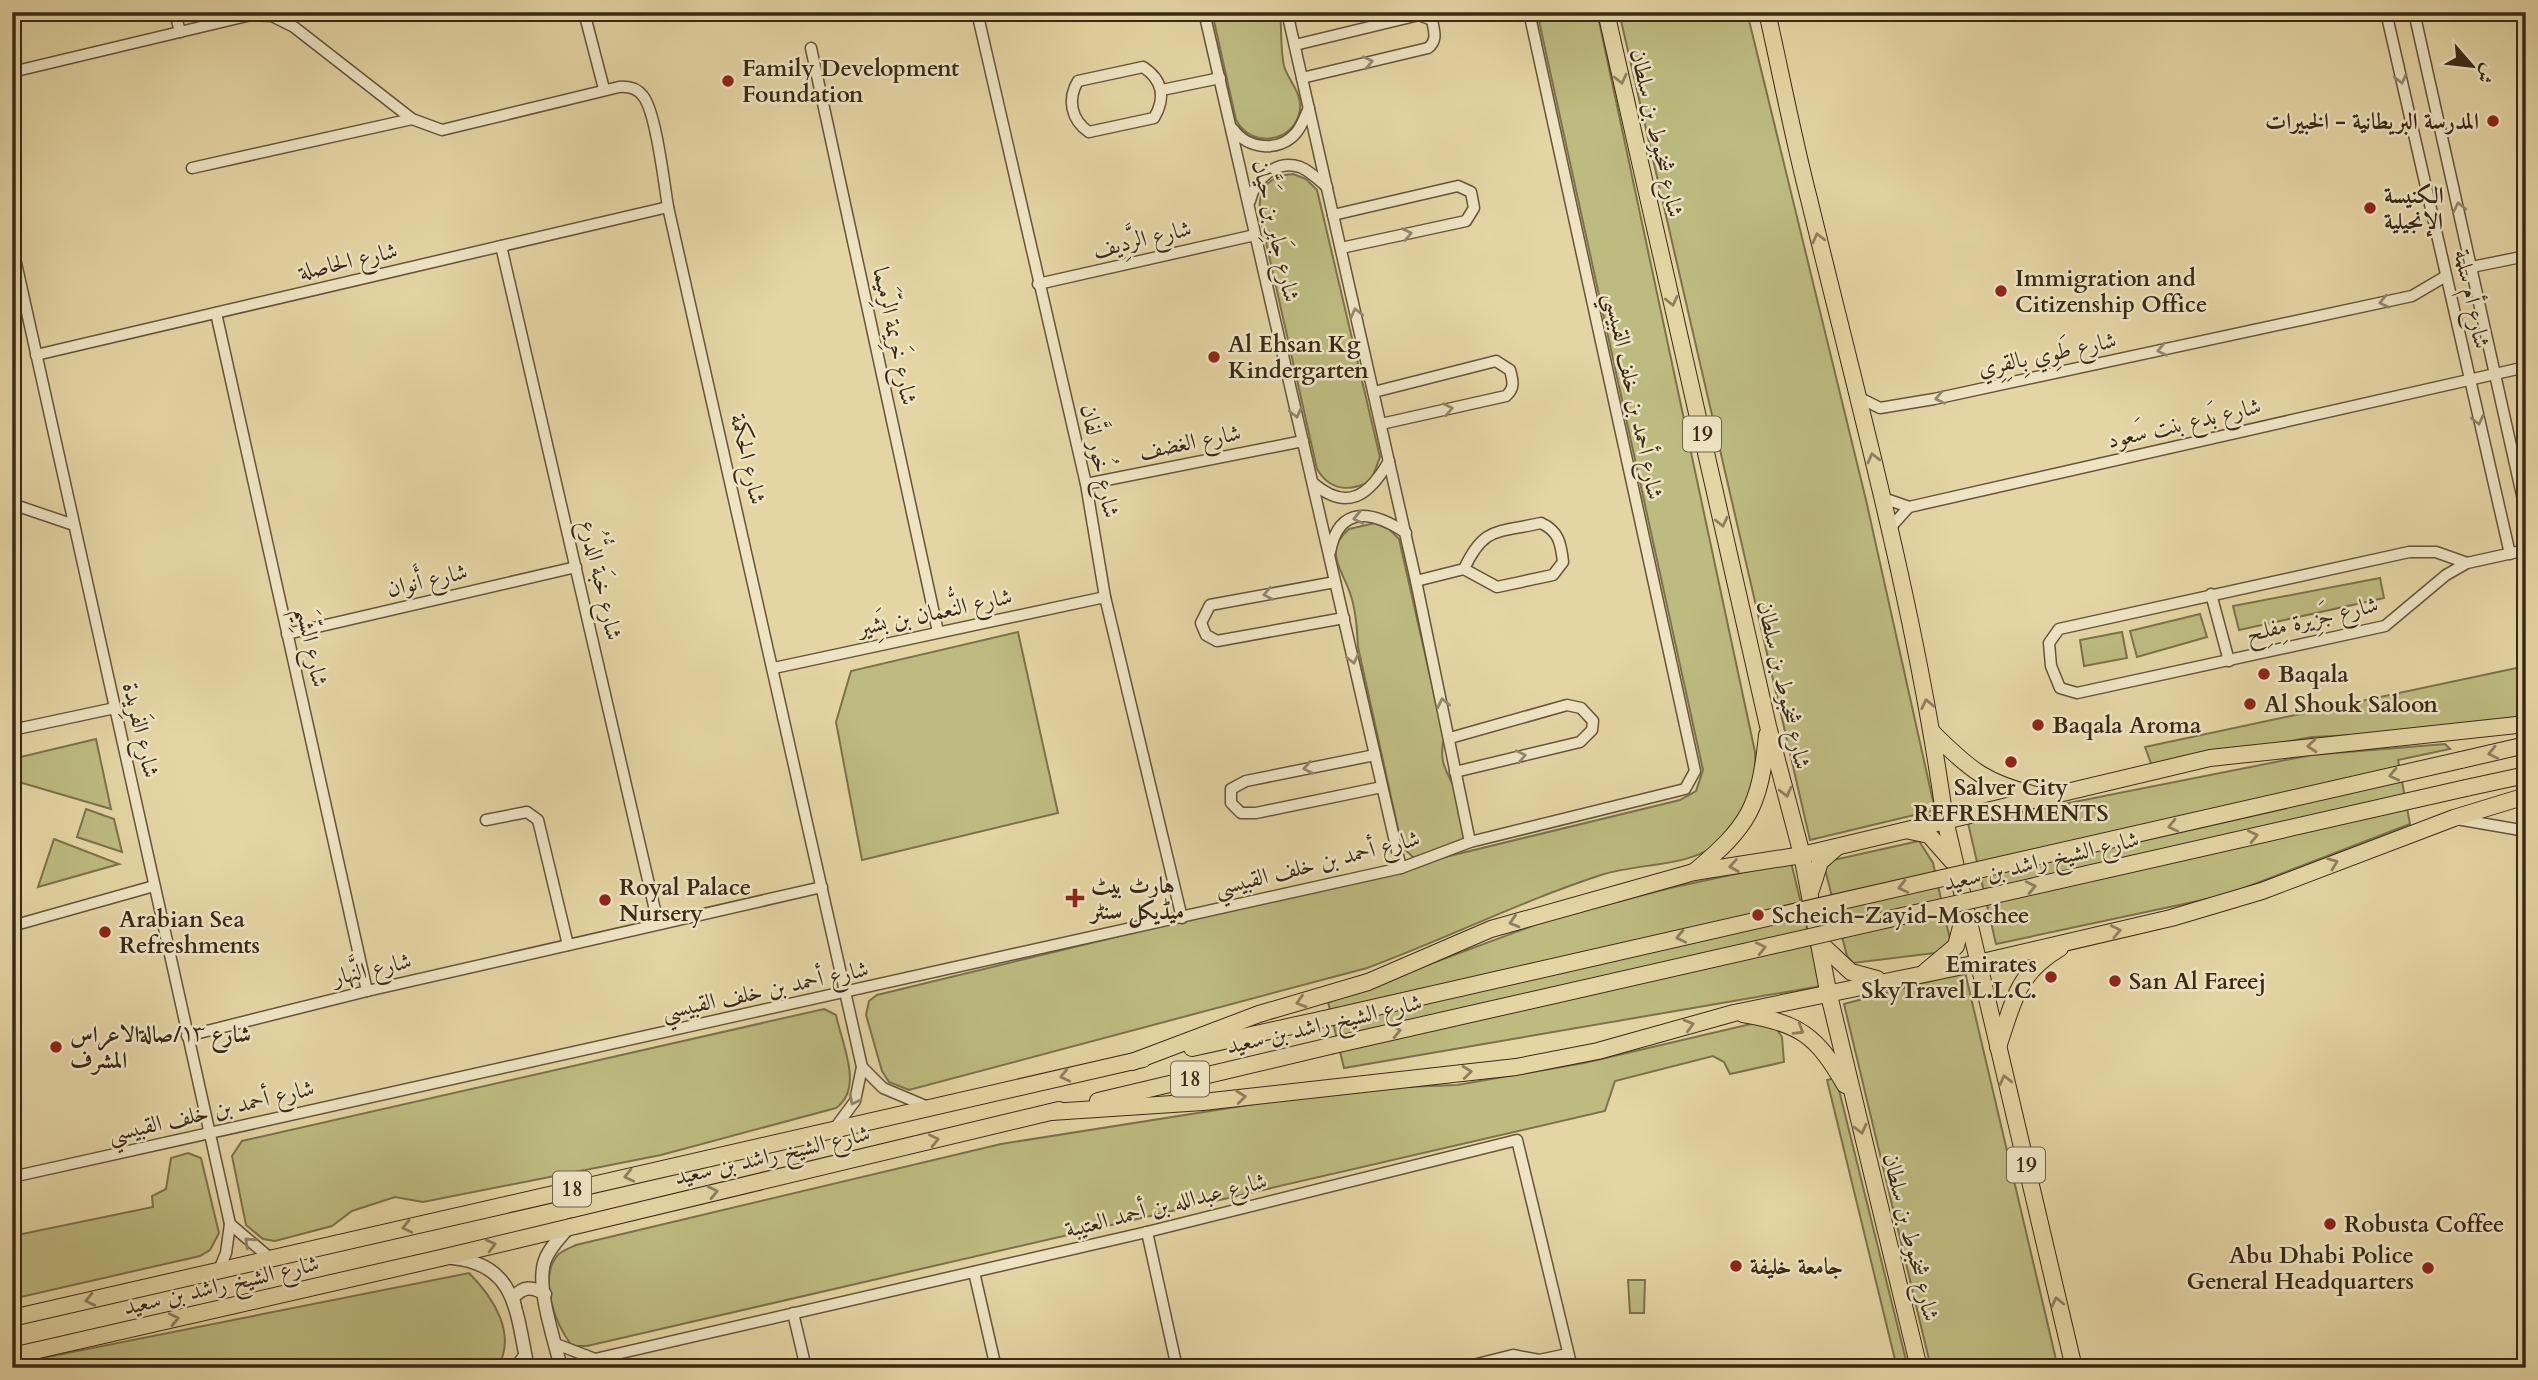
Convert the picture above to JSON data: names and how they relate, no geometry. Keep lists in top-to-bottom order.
{
  "streets": {
    "main road": [
      "شارع شخبوط بن سلطان",
      "19",
      "شارع الشيخ راشد بن سعيد",
      "18"
    ],
    "street": [
      "شارع جَابِر بن حَيَّان",
      "شارع الرَّدِيف",
      "شارع الحاصلة",
      "شارع أم سلمة",
      "شارع خَرِيمة الرِّمَيما",
      "شارع طَوِي بِالقِرِي",
      "شارع أحمد بن خلف القبيسي",
      "شارع بَدع بنت سَعود",
      "شارع الغضف",
      "شارع الحكمة",
      "شارع خُور لفَّان",
      "شارع أَنوان",
      "شارع خبَة الدُّرُع",
      "شارع النُّعمان بن بَشِير",
      "شارع جَزِيرة مِفلِح",
      "شارع الشِّيَم",
      "شارع الفَرِيدة",
      "شارع النَّهار",
      "شارع عبدالله بن أحمد العتيبة"
    ]
  },
  "crossings": [
    ["شارع شخبوط بن سلطان", "19"],
    ["شارع جَابِر بن حَيَّان", "شارع الرَّدِيف"],
    ["شارع جَابِر بن حَيَّان", "شارع أحمد بن خلف القبيسي"],
    ["شارع جَابِر بن حَيَّان", "شارع الغضف"],
    ["شارع الرَّدِيف", "شارع خُور لفَّان"],
    ["شارع الحاصلة", "شارع الحكمة"],
    ["شارع الحاصلة", "شارع خبَة الدُّرُع"],
    ["شارع الحاصلة", "شارع الشِّيَم"],
    ["شارع الحاصلة", "شارع الفَرِيدة"],
    ["شارع أم سلمة", "شارع طَوِي بِالقِرِي"],
    ["شارع أم سلمة", "شارع بَدع بنت سَعود"],
    ["شارع أم سلمة", "شارع جَزِيرة مِفلِح"],
    ["شارع خَرِيمة الرِّمَيما", "شارع النُّعمان بن بَشِير"],
    ["شارع طَوِي بِالقِرِي", "19"],
    ["شارع أحمد بن خلف القبيسي", "شارع الحكمة"],
    ["شارع أحمد بن خلف القبيسي", "شارع خُور لفَّان"],
    ["شارع أحمد بن خلف القبيسي", "شارع الفَرِيدة"],
    ["شارع الغضف", "شارع خُور لفَّان"],
    ["شارع الحكمة", "شارع النُّعمان بن بَشِير"],
    ["شارع الحكمة", "شارع الشيخ راشد بن سعيد"],
    ["شارع الحكمة", "شارع النَّهار"],
    ["شارع خُور لفَّان", "شارع النُّعمان بن بَشِير"],
    ["شارع أَنوان", "شارع خبَة الدُّرُع"],
    ["شارع أَنوان", "شارع الشِّيَم"],
    ["شارع خبَة الدُّرُع", "شارع النَّهار"],
    ["شارع الشِّيَم", "شارع النَّهار"],
    ["شارع الفَرِيدة", "شارع الشيخ راشد بن سعيد"],
    ["شارع الفَرِيدة", "شارع النَّهار"]
  ],
  "one_way": ["شارع شخبوط بن سلطان", "شارع طَوِي بِالقِرِي"],
  "places": {
    "other": [
      "Family Development Foundation",
      "المدرسة البريطانية - الخبيرات",
      "الكنيسة الإنجيلية",
      "Immigration and Citizenship Office",
      "Al Ehsan Kg Kindergarten",
      "Baqala",
      "Al Shouk Saloon",
      "Baqala Aroma",
      "Salver City REFRESHMENTS",
      "Royal Palace Nursery",
      "Scheich-Zayid-Moschee",
      "Arabian Sea Refreshments",
      "Emirates SkyTravel L.L.C.",
      "San Al Fareej",
      "شارع ١٣/صالةالاعراس المشرف",
      "Robusta Coffee",
      "جامعة خليفة",
      "Abu Dhabi Police General Headquarters"
    ],
    "health": ["ہارٹ بیٹ میڈیکل سنٹر"]
  },
  "north": "bottom right"
}
